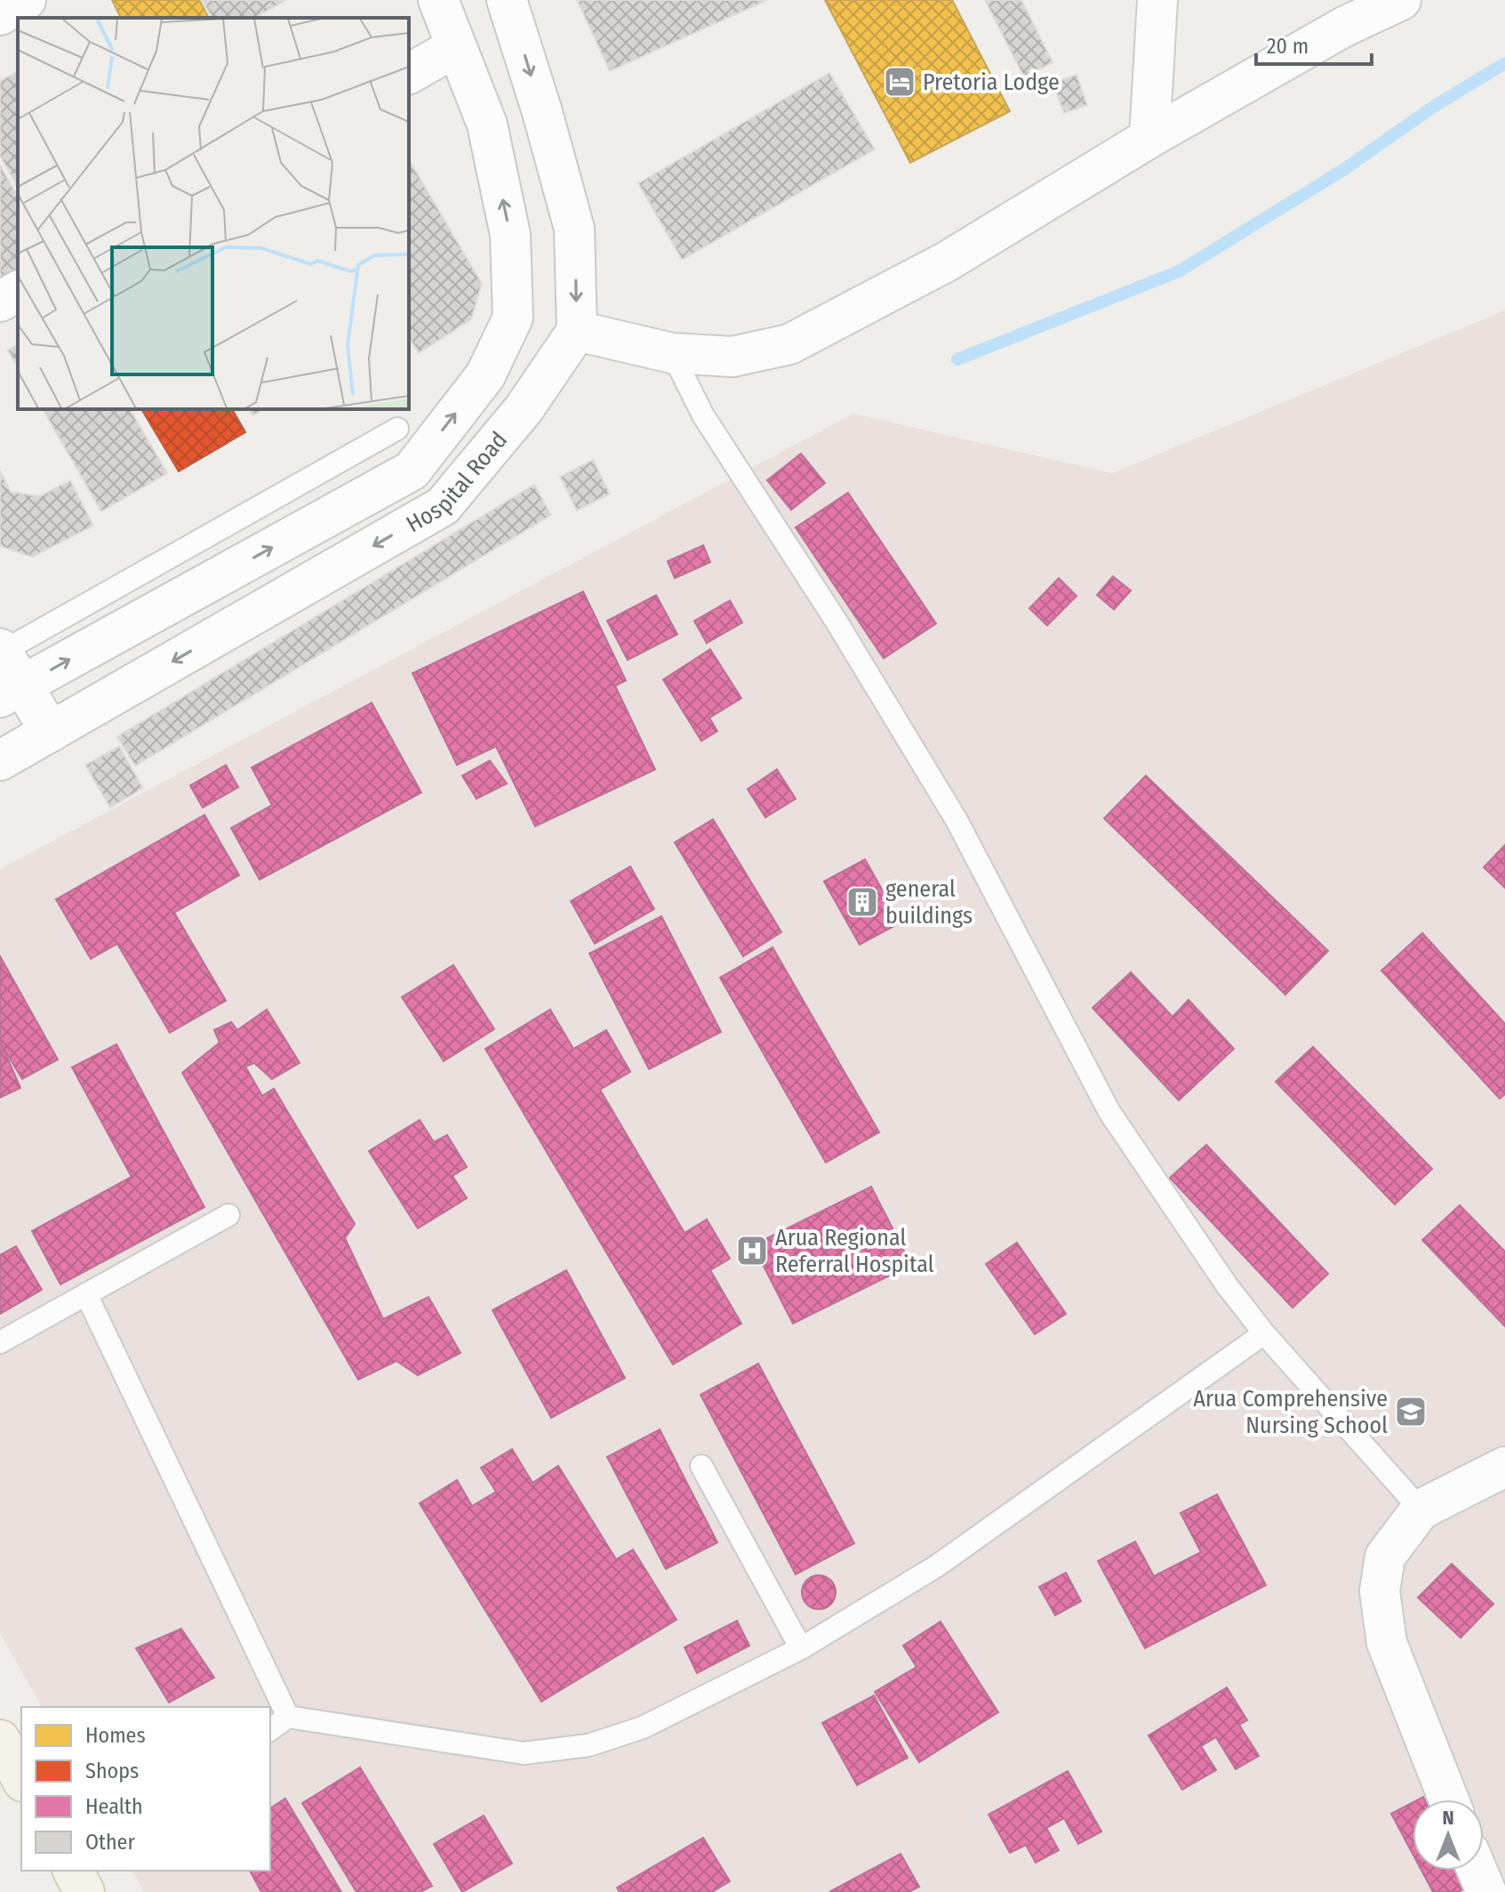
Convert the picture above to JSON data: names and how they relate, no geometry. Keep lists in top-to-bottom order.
{
  "streets": {
    "main road": ["Hospital Road"]
  },
  "places": {
    "hotel": ["Pretoria Lodge"],
    "building": ["general buildings"],
    "hospital": ["Arua Regional Referral Hospital"],
    "school or university": ["Arua Comprehensive Nursing School"]
  },
  "legend": [
    "Homes",
    "Shops",
    "Health",
    "Other"
  ],
  "scale_bar": "20 m",
  "north": "top"
}
